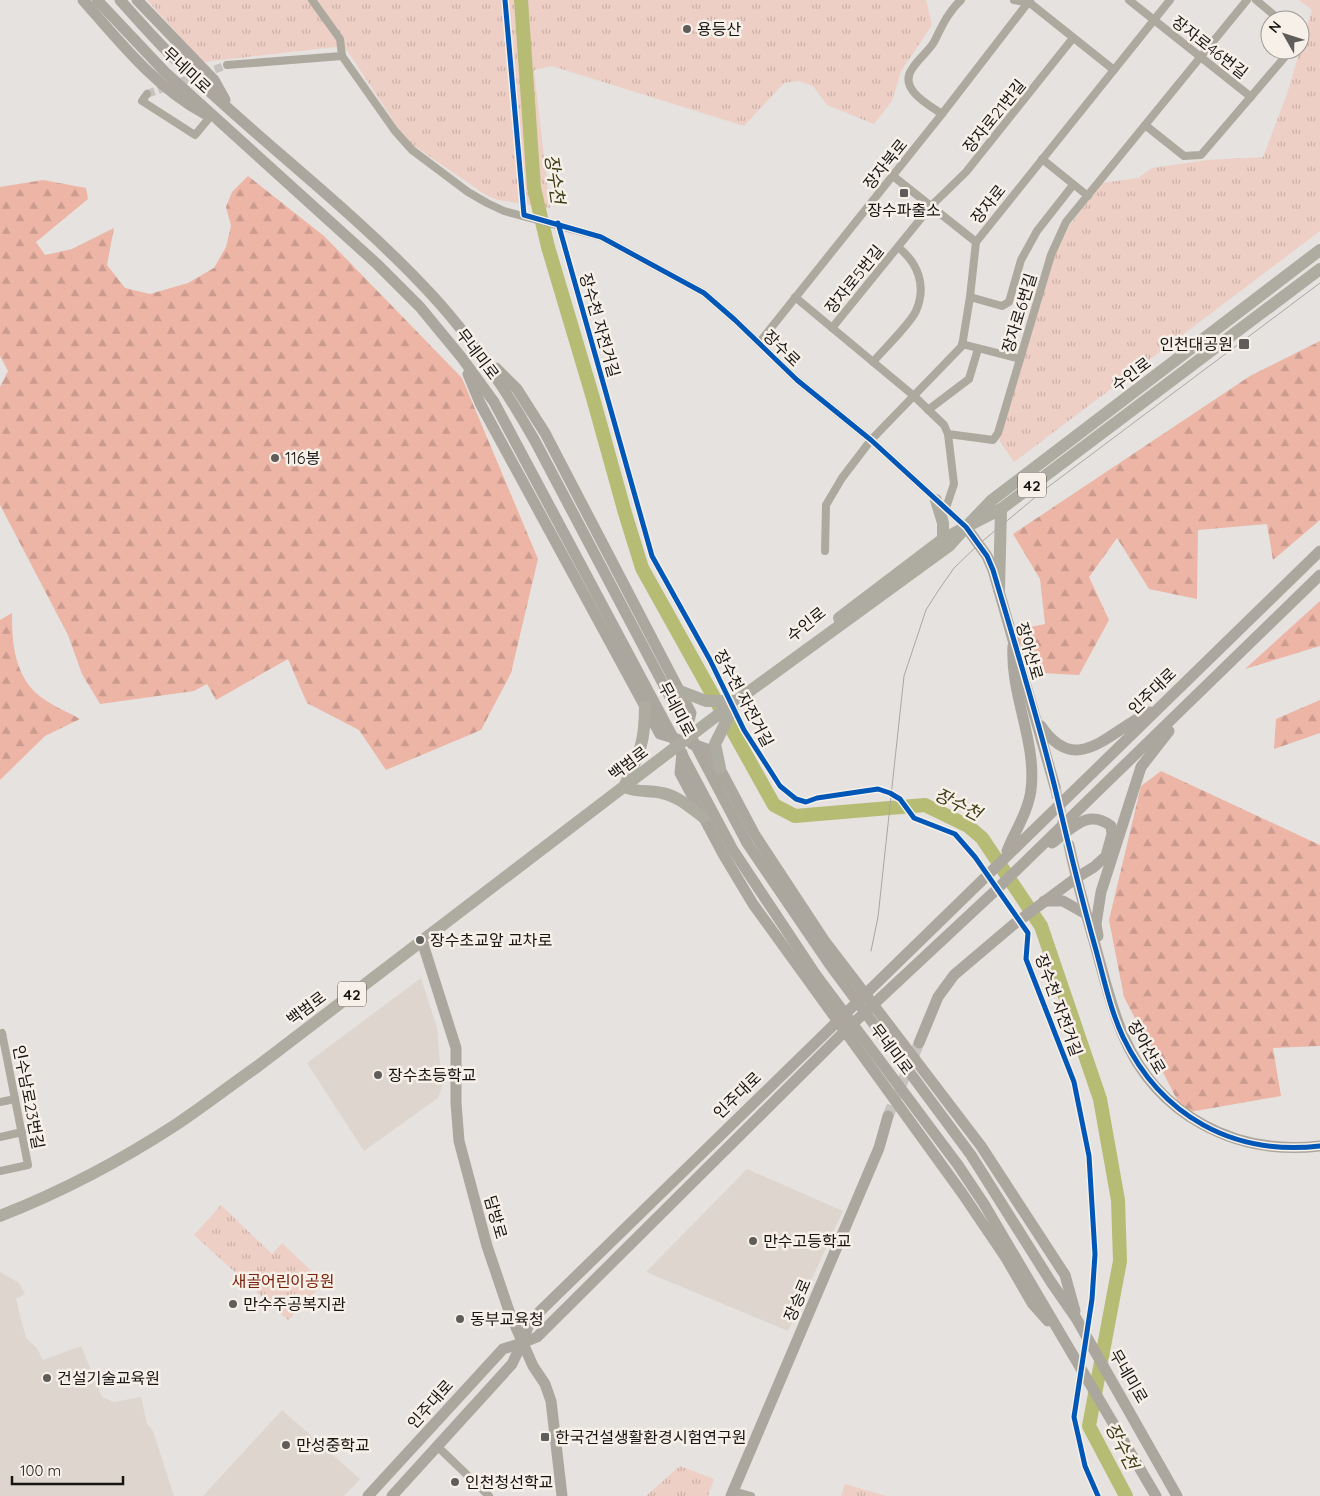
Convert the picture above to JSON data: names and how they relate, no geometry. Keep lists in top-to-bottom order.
{
  "streets": {
    "main road": [
      "무네미로",
      "수인로",
      "42",
      "장아산로",
      "인주대로",
      "백범로",
      "담방로",
      "장승로"
    ],
    "street": [
      "장자로46번길",
      "장자로21번길",
      "장자북로",
      "장자로",
      "장자로5번길",
      "장자로6번길",
      "장수로",
      "인수남로23번길"
    ],
    "cycle path": ["장수천 자전거길"]
  },
  "crossings": [
    ["장자로46번길", "장자로"],
    ["장자로46번길", "장자로6번길"],
    ["장자로21번길", "장자로5번길"],
    ["장자북로", "장자로5번길"],
    ["장자북로", "장수로"],
    ["장수로", "수인로"],
    ["장수로", "장아산로"],
    ["수인로", "장아산로"],
    ["수인로", "백범로"],
    ["인주대로", "담방로"],
    ["백범로", "담방로"]
  ],
  "water": ["장수천"],
  "parks": ["새골어린이공원"],
  "places": {
    "other": [
      "용등산",
      "116봉",
      "장수초교앞 교차로",
      "장수초등학교",
      "만수고등학교",
      "만수주공복지관",
      "동부교육청",
      "건설기술교육원",
      "만성중학교",
      "인천청선학교"
    ],
    "transit": ["장수파출소", "인천대공원", "한국건설생활환경시험연구원"]
  },
  "scale_bar": "100 m",
  "north": "top left"
}
